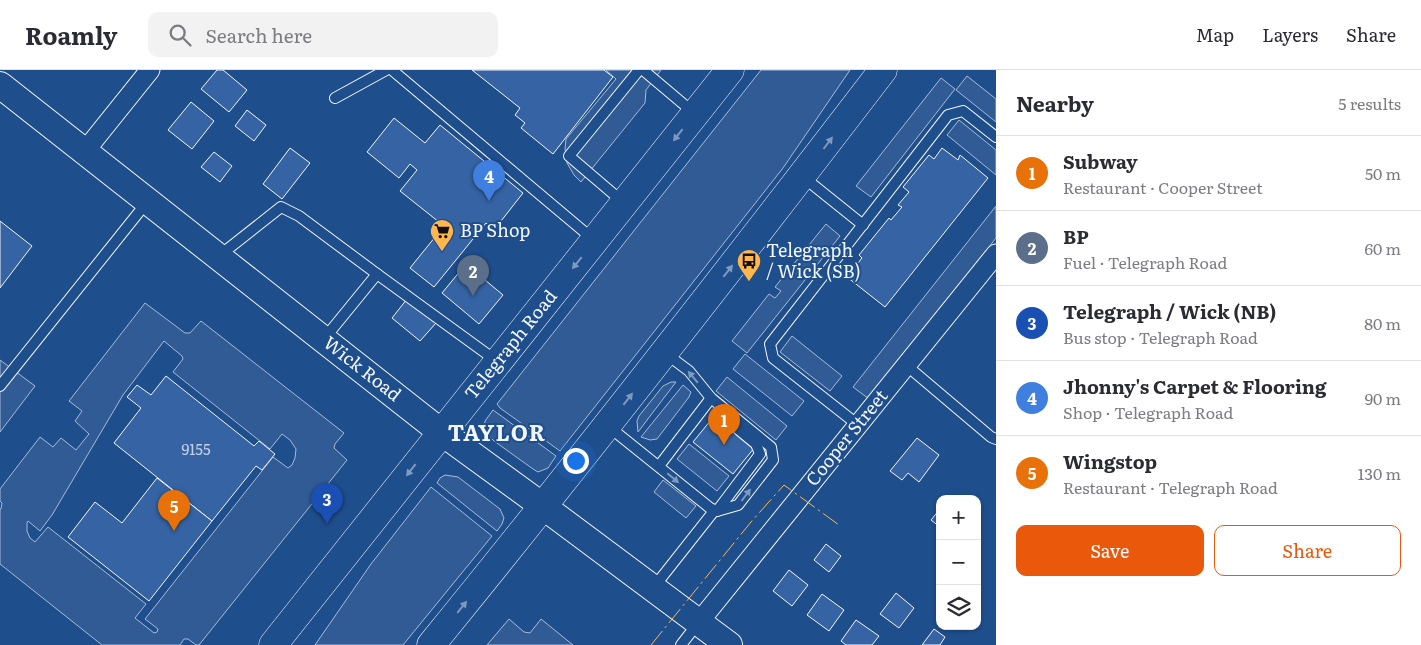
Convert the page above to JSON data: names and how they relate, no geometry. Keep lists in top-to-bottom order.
{
  "streets": {
    "main road": ["Telegraph Road"],
    "street": ["Wick Road", "Cooper Street"]
  },
  "crossings": [
    ["Telegraph Road", "Wick Road"],
    ["Wick Road", "Cooper Street"]
  ],
  "districts": ["TAYLOR"],
  "places": {
    "supermarket": ["BP Shop"],
    "bus stop": ["Telegraph / Wick (SB)"]
  },
  "house_numbers": ["9155"],
  "page": {
    "header": "Roamly",
    "search": "Search here",
    "nav": ["Map", "Layers", "Share"],
    "heading": ["Nearby", "5 results"],
    "list": [
      {
        "mark": "1",
        "name": "Subway",
        "note": "Restaurant · Cooper Street",
        "value": "50 m"
      },
      {
        "mark": "2",
        "name": "BP",
        "note": "Fuel · Telegraph Road",
        "value": "60 m"
      },
      {
        "mark": "3",
        "name": "Telegraph / Wick (NB)",
        "note": "Bus stop · Telegraph Road",
        "value": "80 m"
      },
      {
        "mark": "4",
        "name": "Jhonny's Carpet & Flooring",
        "note": "Shop · Telegraph Road",
        "value": "90 m"
      },
      {
        "mark": "5",
        "name": "Wingstop",
        "note": "Restaurant · Telegraph Road",
        "value": "130 m"
      }
    ],
    "pins": [
      "4",
      "2",
      "1",
      "3",
      "5"
    ],
    "map_buttons": ["+", "−"],
    "buttons": ["Save", "Share"]
  }
}
